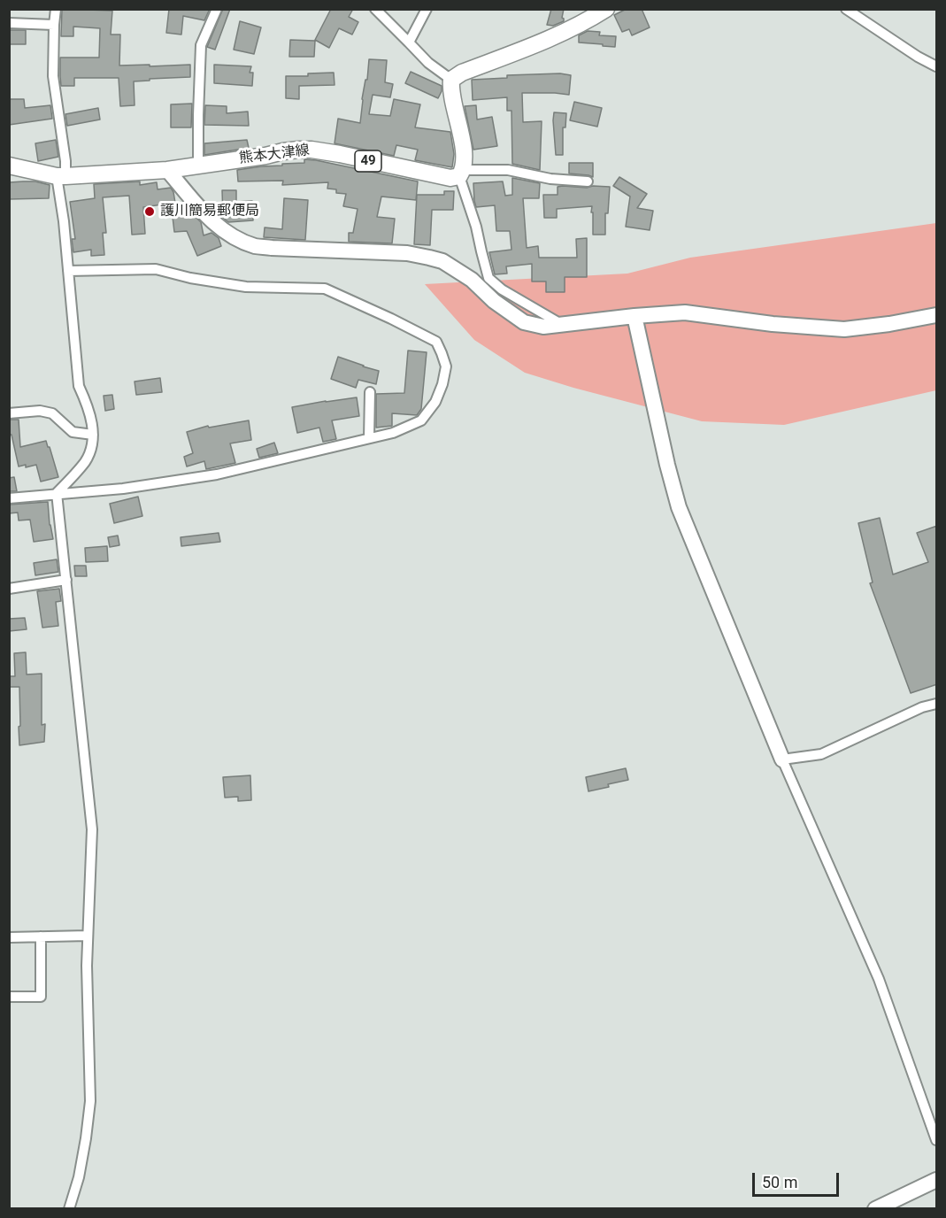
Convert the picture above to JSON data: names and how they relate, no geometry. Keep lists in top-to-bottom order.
{
  "streets": {
    "main road": ["熊本大津線", "49"]
  },
  "places": ["護川簡易郵便局"],
  "scale_bar": "50 m"
}
